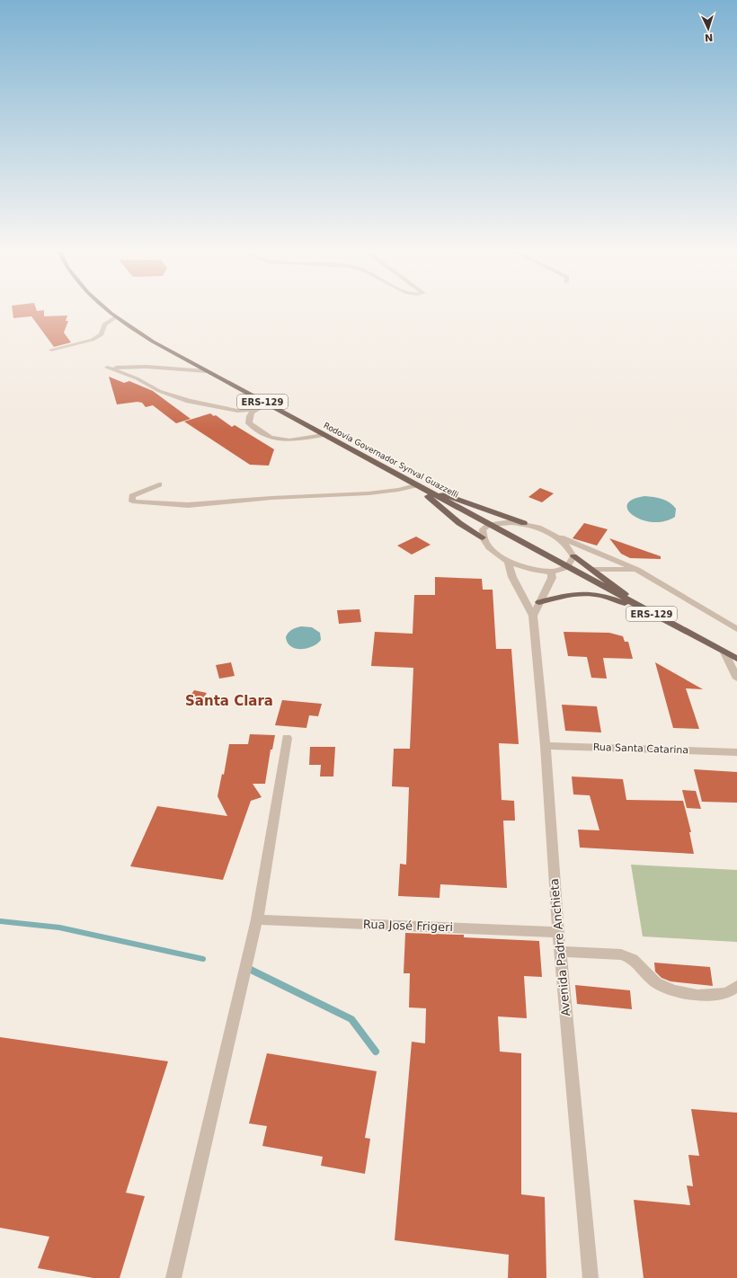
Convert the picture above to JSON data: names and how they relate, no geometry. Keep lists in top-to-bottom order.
{
  "streets": {
    "main road": ["ERS-129", "Rodovia Governador Synval Guazzelli"],
    "street": ["Rua Santa Catarina", "Rua José Frigeri", "Avenida Padre Anchieta"]
  },
  "crossings": [
    ["Rua Santa Catarina", "Avenida Padre Anchieta"],
    ["Rua José Frigeri", "Avenida Padre Anchieta"]
  ],
  "districts": ["Santa Clara"],
  "north": "bottom"
}
